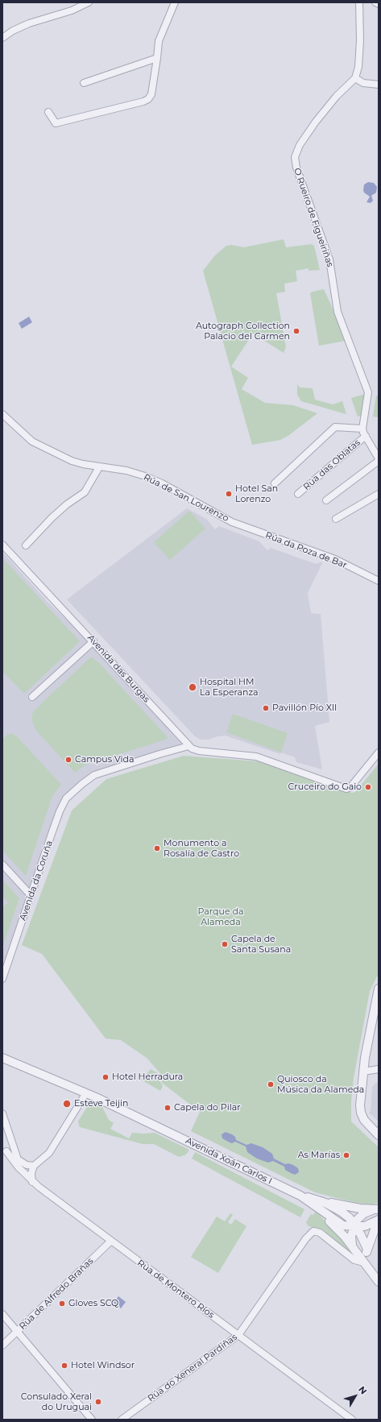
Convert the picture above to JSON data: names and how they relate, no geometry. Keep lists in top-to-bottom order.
{
  "streets": {
    "street": [
      "O Rueiro de Figueiriñas",
      "Rúa das Oblatas",
      "Rúa de San Lourenzo",
      "Rúa da Poza de Bar",
      "Avenida das Burgas",
      "Avenida da Coruña",
      "Avenida Xoán Carlos I",
      "Rúa de Montero Ríos",
      "Rúa de Alfredo Brañas",
      "Rúa do Xeneral Pardiñas"
    ]
  },
  "crossings": [
    ["O Rueiro de Figueiriñas", "Rúa das Oblatas"],
    ["Rúa de San Lourenzo", "Rúa da Poza de Bar"],
    ["Avenida das Burgas", "Avenida da Coruña"],
    ["Rúa de Montero Ríos", "Rúa de Alfredo Brañas"],
    ["Rúa de Montero Ríos", "Rúa do Xeneral Pardiñas"]
  ],
  "parks": ["Parque da Alameda"],
  "places": [
    "Autograph Collection Palacio del Carmen",
    "Hotel San Lorenzo",
    "Hospital HM La Esperanza",
    "Pavillón Pío XII",
    "Campus Vida",
    "Cruceiro do Gaio",
    "Monumento a Rosalía de Castro",
    "Capela de Santa Susana",
    "Hotel Herradura",
    "Quiosco da Música da Alameda",
    "Esteve Teijin",
    "Capela do Pilar",
    "As Marías",
    "Gloves SCQ",
    "Hotel Windsor",
    "Consulado Xeral do Uruguai"
  ],
  "north": "top right"
}
